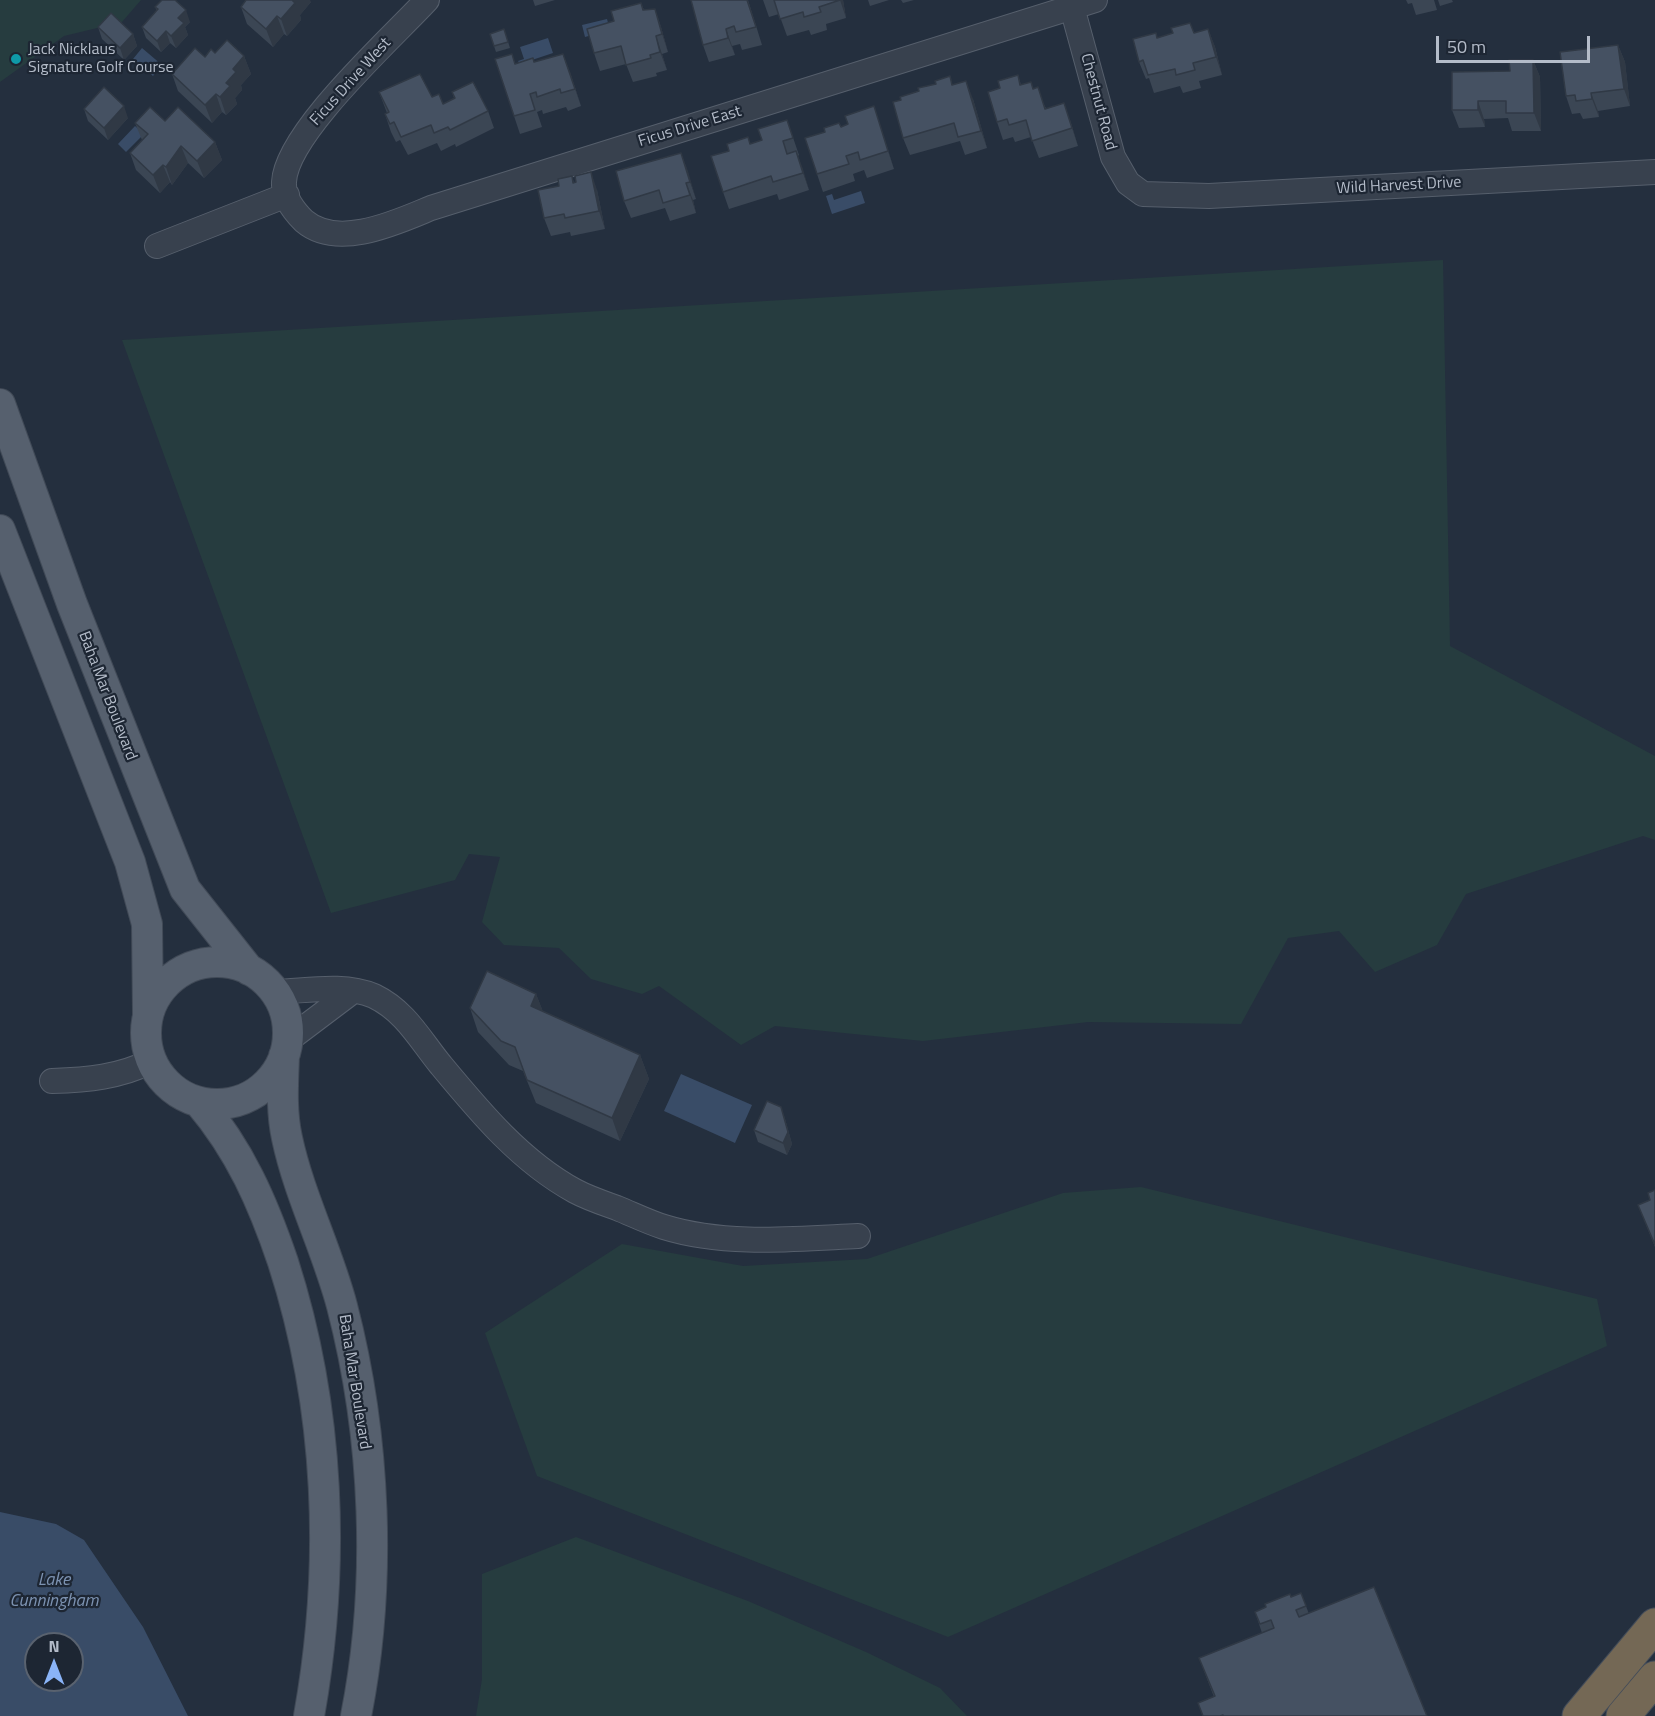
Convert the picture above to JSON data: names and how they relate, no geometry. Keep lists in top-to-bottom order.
{
  "streets": {
    "main road": ["Baha Mar Boulevard"],
    "street": [
      "Ficus Drive West",
      "Chestnut Road",
      "Ficus Drive East",
      "Wild Harvest Drive"
    ]
  },
  "crossings": [
    ["Ficus Drive West", "Ficus Drive East"],
    ["Chestnut Road", "Ficus Drive East"],
    ["Chestnut Road", "Wild Harvest Drive"]
  ],
  "water": ["Lake Cunningham"],
  "places": ["Jack Nicklaus Signature Golf Course"],
  "scale_bar": "50 m",
  "north": "top"
}
